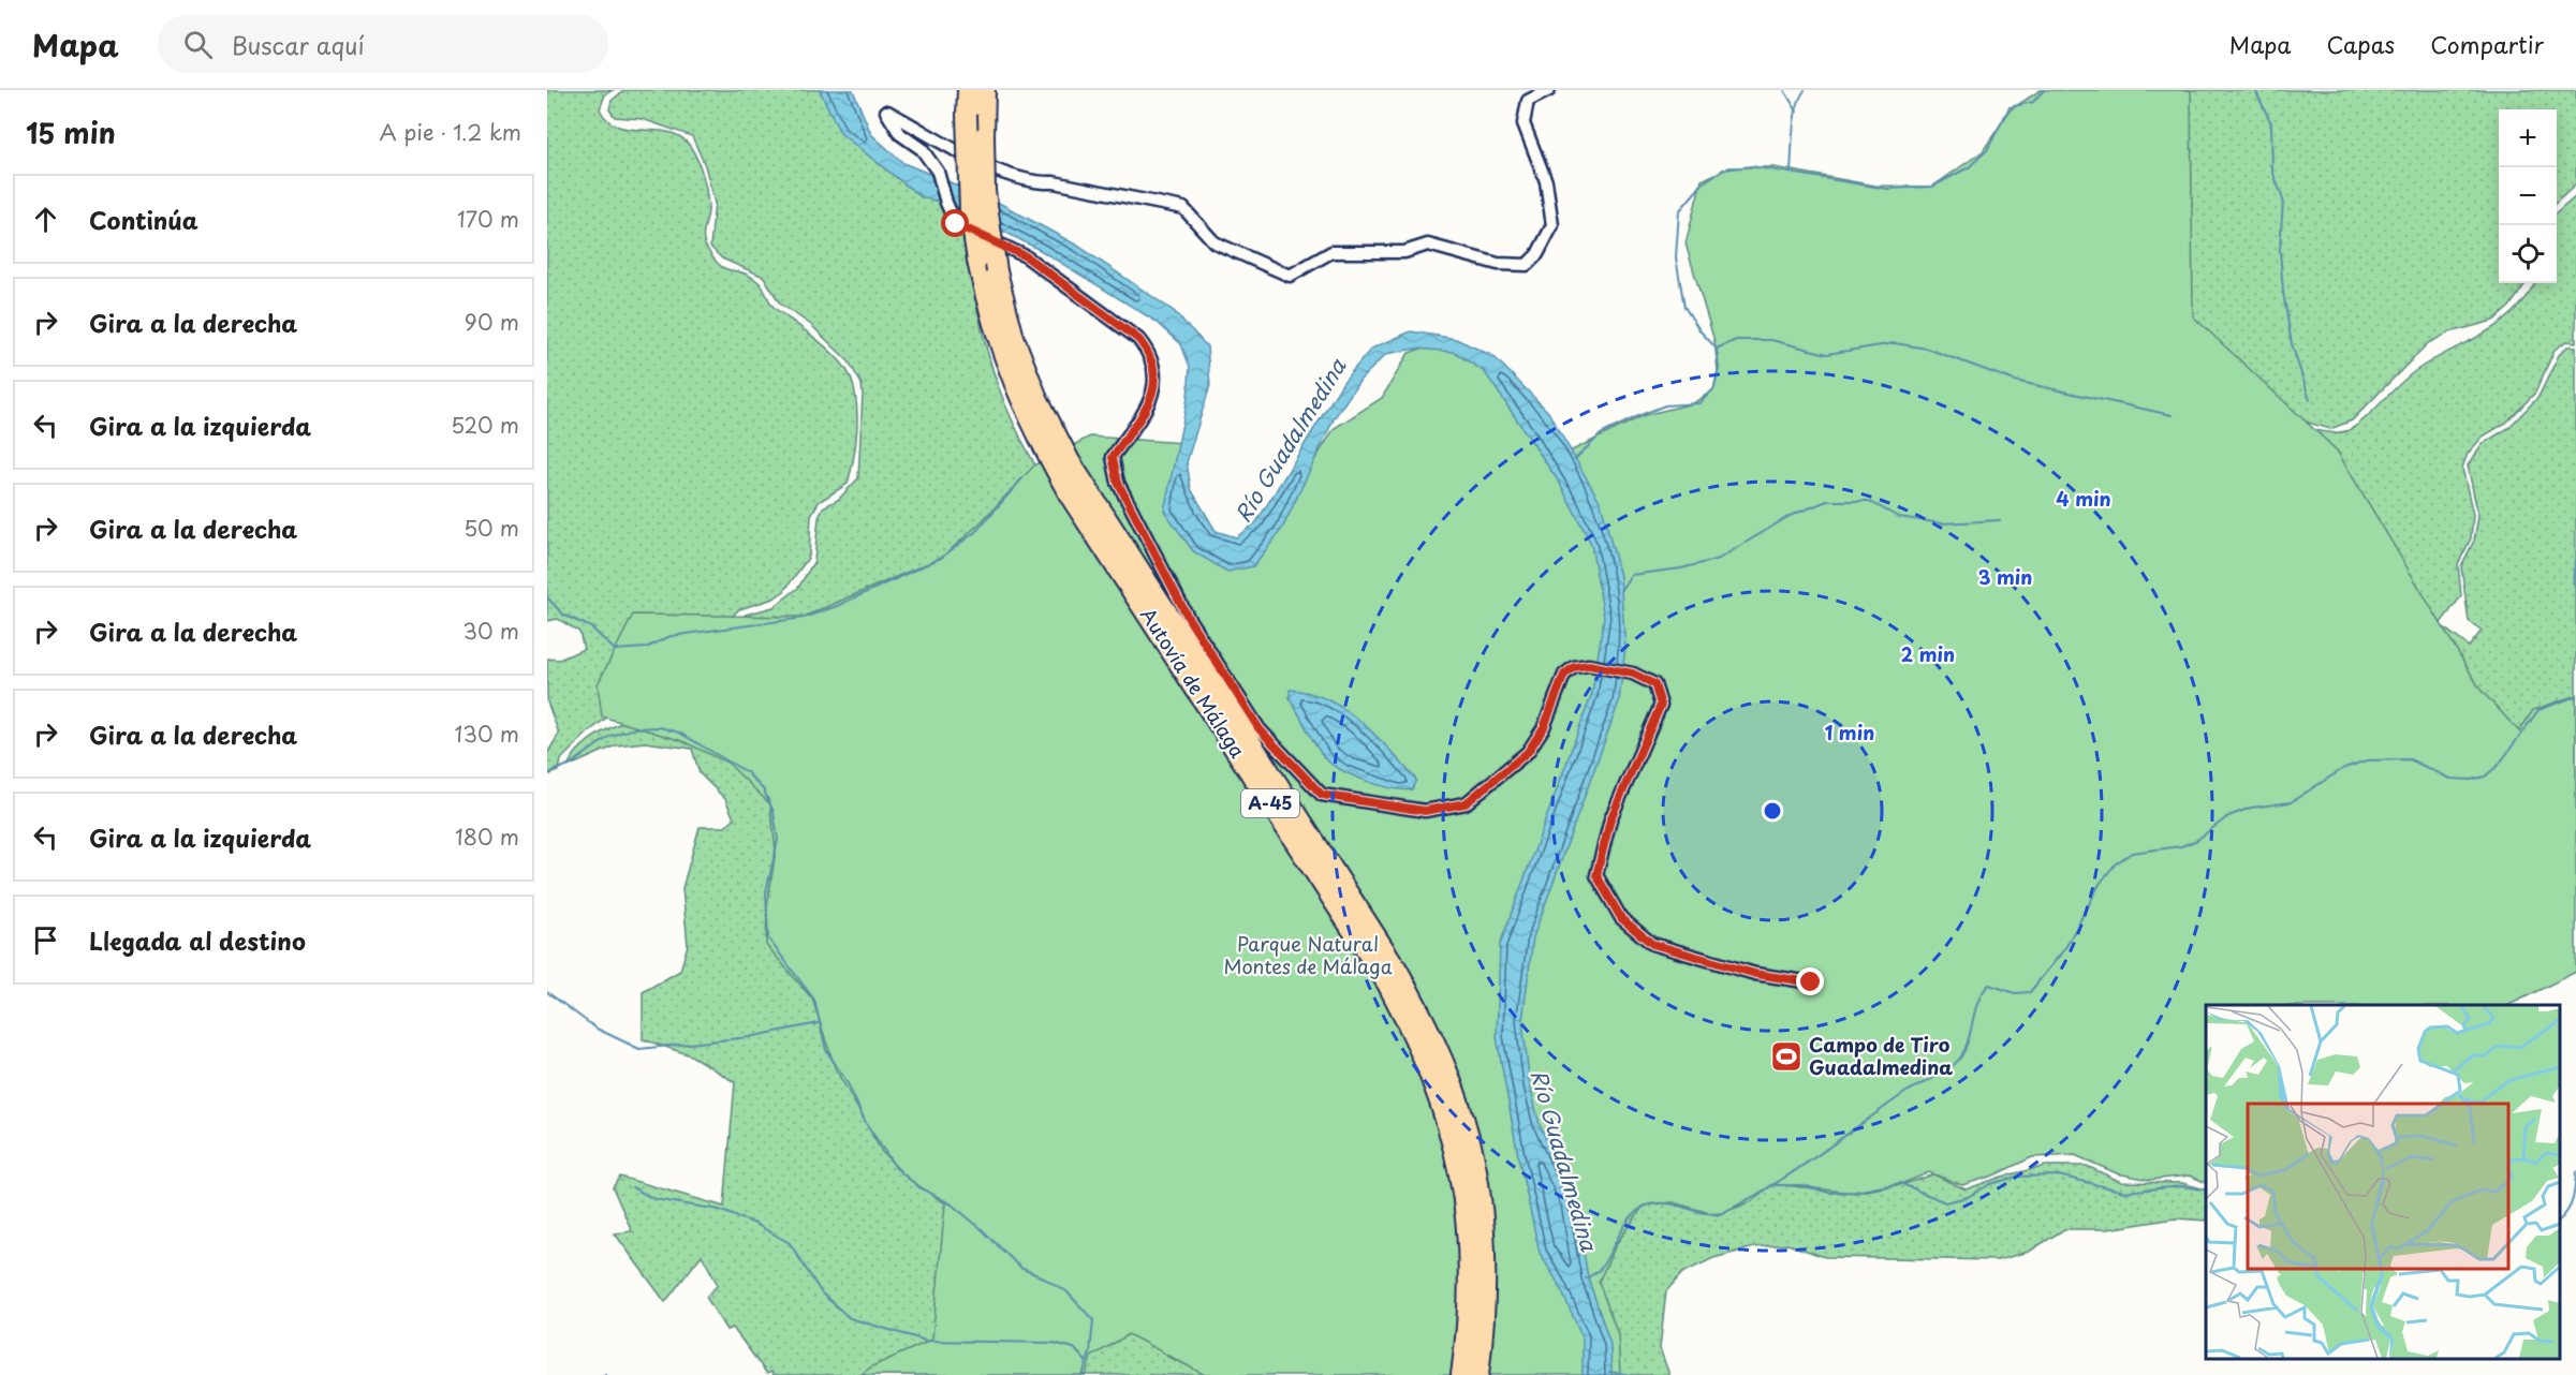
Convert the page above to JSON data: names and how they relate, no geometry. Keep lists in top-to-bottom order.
{
  "streets": {
    "highway": ["Autovía de Málaga", "A-45"]
  },
  "water": ["Río Guadalmedina"],
  "parks": ["Parque Natural Montes de Málaga"],
  "places": {
    "sports": ["Campo de Tiro Guadalmedina"]
  },
  "page": {
    "header": "Mapa",
    "search": "Buscar aquí",
    "nav": ["Mapa", "Capas", "Compartir"],
    "heading": ["15 min", "A pie · 1.2 km"],
    "map_buttons": ["+", "−"],
    "list": [
      ["Continúa", "170 m"],
      ["Gira a la derecha", "90 m"],
      ["Gira a la izquierda", "520 m"],
      ["Gira a la derecha", "50 m"],
      ["Gira a la derecha", "30 m"],
      ["Gira a la derecha", "130 m"],
      ["Gira a la izquierda", "180 m"],
      "Llegada al destino"
    ]
  },
  "rings": [
    "4 min",
    "3 min",
    "2 min",
    "1 min"
  ]
}
